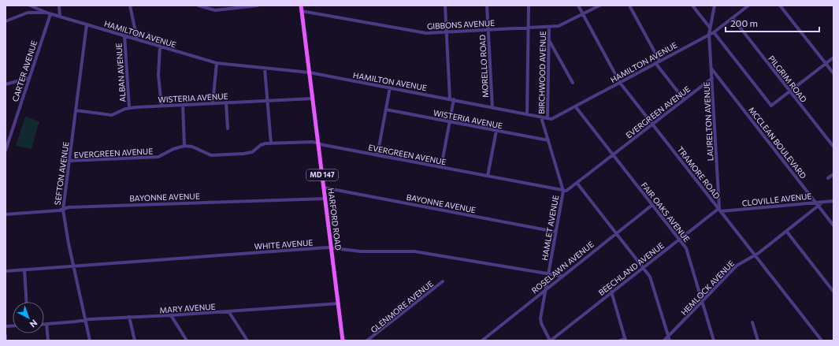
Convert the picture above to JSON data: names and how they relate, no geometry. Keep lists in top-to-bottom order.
{
  "streets": {
    "main road": ["MD 147", "HARFORD ROAD"],
    "street": [
      "GIBBONS AVENUE",
      "HAMILTON AVENUE",
      "MORELLO ROAD",
      "CARTER AVENUE",
      "ALBAN AVENUE",
      "BIRCHWOOD AVENUE",
      "PILGRIM ROAD",
      "WISTERIA AVENUE",
      "EVERGREEN AVENUE",
      "LAURELTON AVENUE",
      "MCCLEAN BOULEVARD",
      "TRAMORE ROAD",
      "SEFTON AVENUE",
      "BAYONNE AVENUE",
      "CLOVILLE AVENUE",
      "FAIR OAKS AVENUE",
      "HAMLET AVENUE",
      "WHITE AVENUE",
      "ROSELAWN AVENUE",
      "BEECHLAND AVENUE",
      "HEMLOCK AVENUE",
      "GLENMORE AVENUE",
      "MARY AVENUE"
    ]
  },
  "crossings": [
    ["GIBBONS AVENUE", "MORELLO ROAD"],
    ["GIBBONS AVENUE", "BIRCHWOOD AVENUE"],
    ["GIBBONS AVENUE", "TRAMORE ROAD"],
    ["GIBBONS AVENUE", "HARFORD ROAD"],
    ["HAMILTON AVENUE", "MORELLO ROAD"],
    ["HAMILTON AVENUE", "CARTER AVENUE"],
    ["HAMILTON AVENUE", "ALBAN AVENUE"],
    ["HAMILTON AVENUE", "BIRCHWOOD AVENUE"],
    ["HAMILTON AVENUE", "PILGRIM ROAD"],
    ["HAMILTON AVENUE", "LAURELTON AVENUE"],
    ["HAMILTON AVENUE", "TRAMORE ROAD"],
    ["HAMILTON AVENUE", "SEFTON AVENUE"],
    ["HAMILTON AVENUE", "FAIR OAKS AVENUE"],
    ["HAMILTON AVENUE", "HARFORD ROAD"],
    ["HAMILTON AVENUE", "HAMLET AVENUE"],
    ["ALBAN AVENUE", "WISTERIA AVENUE"],
    ["WISTERIA AVENUE", "SEFTON AVENUE"],
    ["WISTERIA AVENUE", "HARFORD ROAD"],
    ["WISTERIA AVENUE", "HAMLET AVENUE"],
    ["EVERGREEN AVENUE", "LAURELTON AVENUE"],
    ["EVERGREEN AVENUE", "TRAMORE ROAD"],
    ["EVERGREEN AVENUE", "SEFTON AVENUE"],
    ["EVERGREEN AVENUE", "FAIR OAKS AVENUE"],
    ["EVERGREEN AVENUE", "HARFORD ROAD"],
    ["EVERGREEN AVENUE", "HAMLET AVENUE"],
    ["LAURELTON AVENUE", "MCCLEAN BOULEVARD"],
    ["LAURELTON AVENUE", "TRAMORE ROAD"],
    ["LAURELTON AVENUE", "CLOVILLE AVENUE"],
    ["LAURELTON AVENUE", "BEECHLAND AVENUE"],
    ["MCCLEAN BOULEVARD", "CLOVILLE AVENUE"],
    ["MCCLEAN BOULEVARD", "HEMLOCK AVENUE"],
    ["TRAMORE ROAD", "CLOVILLE AVENUE"],
    ["TRAMORE ROAD", "BEECHLAND AVENUE"],
    ["TRAMORE ROAD", "HEMLOCK AVENUE"],
    ["SEFTON AVENUE", "BAYONNE AVENUE"],
    ["SEFTON AVENUE", "WHITE AVENUE"],
    ["SEFTON AVENUE", "MARY AVENUE"],
    ["BAYONNE AVENUE", "HARFORD ROAD"],
    ["BAYONNE AVENUE", "HAMLET AVENUE"],
    ["CLOVILLE AVENUE", "BEECHLAND AVENUE"],
    ["CLOVILLE AVENUE", "HEMLOCK AVENUE"],
    ["FAIR OAKS AVENUE", "ROSELAWN AVENUE"],
    ["FAIR OAKS AVENUE", "BEECHLAND AVENUE"],
    ["FAIR OAKS AVENUE", "HEMLOCK AVENUE"],
    ["HARFORD ROAD", "WHITE AVENUE"],
    ["HARFORD ROAD", "MARY AVENUE"],
    ["HAMLET AVENUE", "WHITE AVENUE"],
    ["HAMLET AVENUE", "ROSELAWN AVENUE"],
    ["HAMLET AVENUE", "BEECHLAND AVENUE"],
    ["WHITE AVENUE", "ROSELAWN AVENUE"]
  ],
  "scale_bar": "200 m",
  "north": "bottom right"
}
